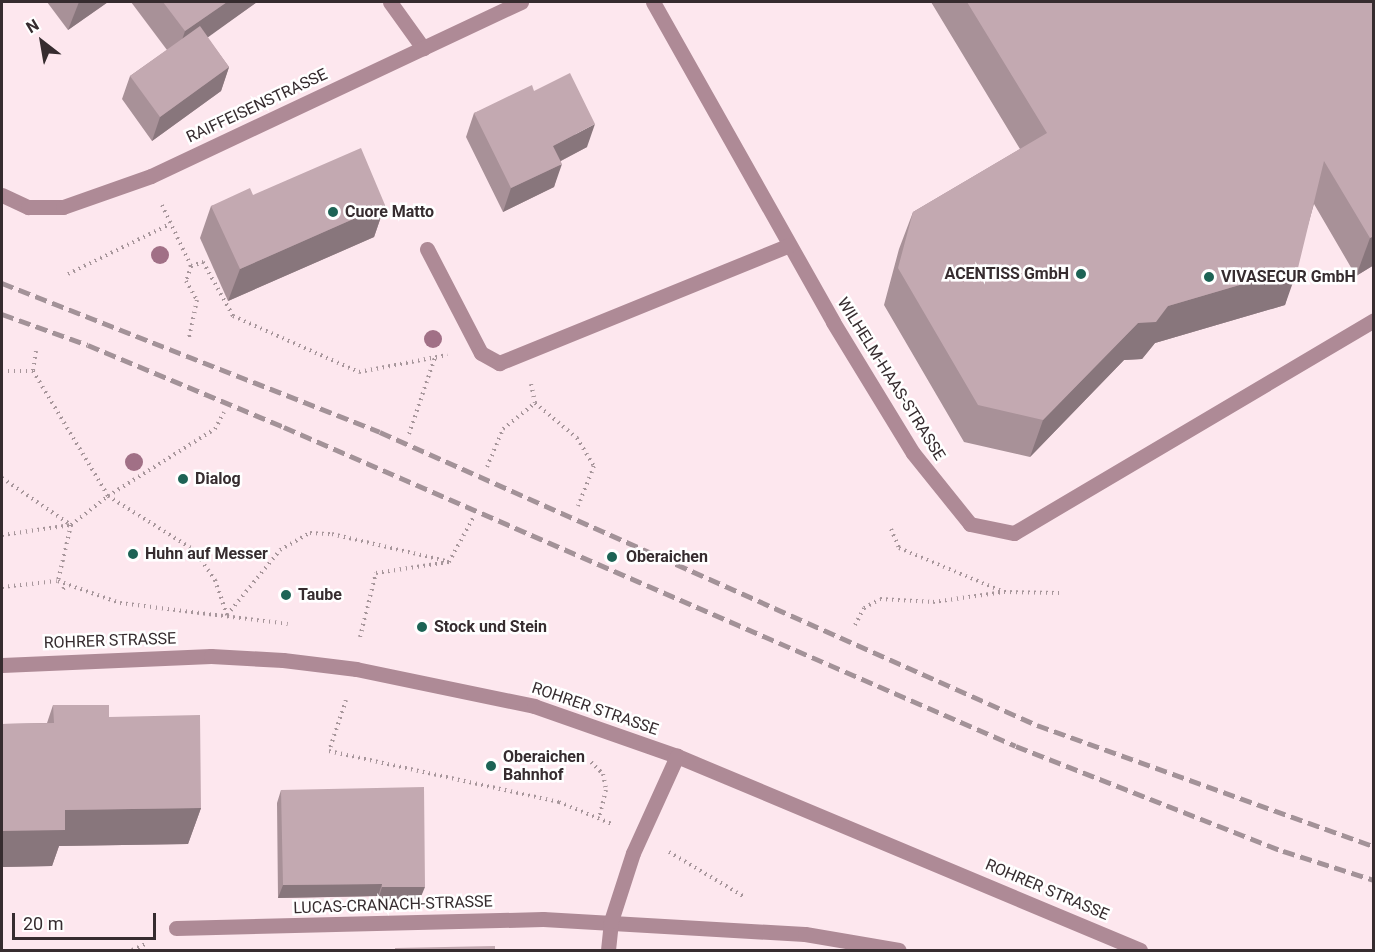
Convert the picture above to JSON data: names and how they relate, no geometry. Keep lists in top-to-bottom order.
{
  "streets": {
    "street": [
      "RAIFFEISENSTRASSE",
      "WILHELM-HAAS-STRASSE",
      "ROHRER STRASSE",
      "LUCAS-CRANACH-STRASSE"
    ]
  },
  "places": [
    "Cuore Matto",
    "ACENTISS GmbH",
    "VIVASECUR GmbH",
    "Dialog",
    "Huhn auf Messer",
    "Oberaichen",
    "Taube",
    "Stock und Stein",
    "Oberaichen Bahnhof"
  ],
  "scale_bar": "20 m",
  "north": "top left"
}
